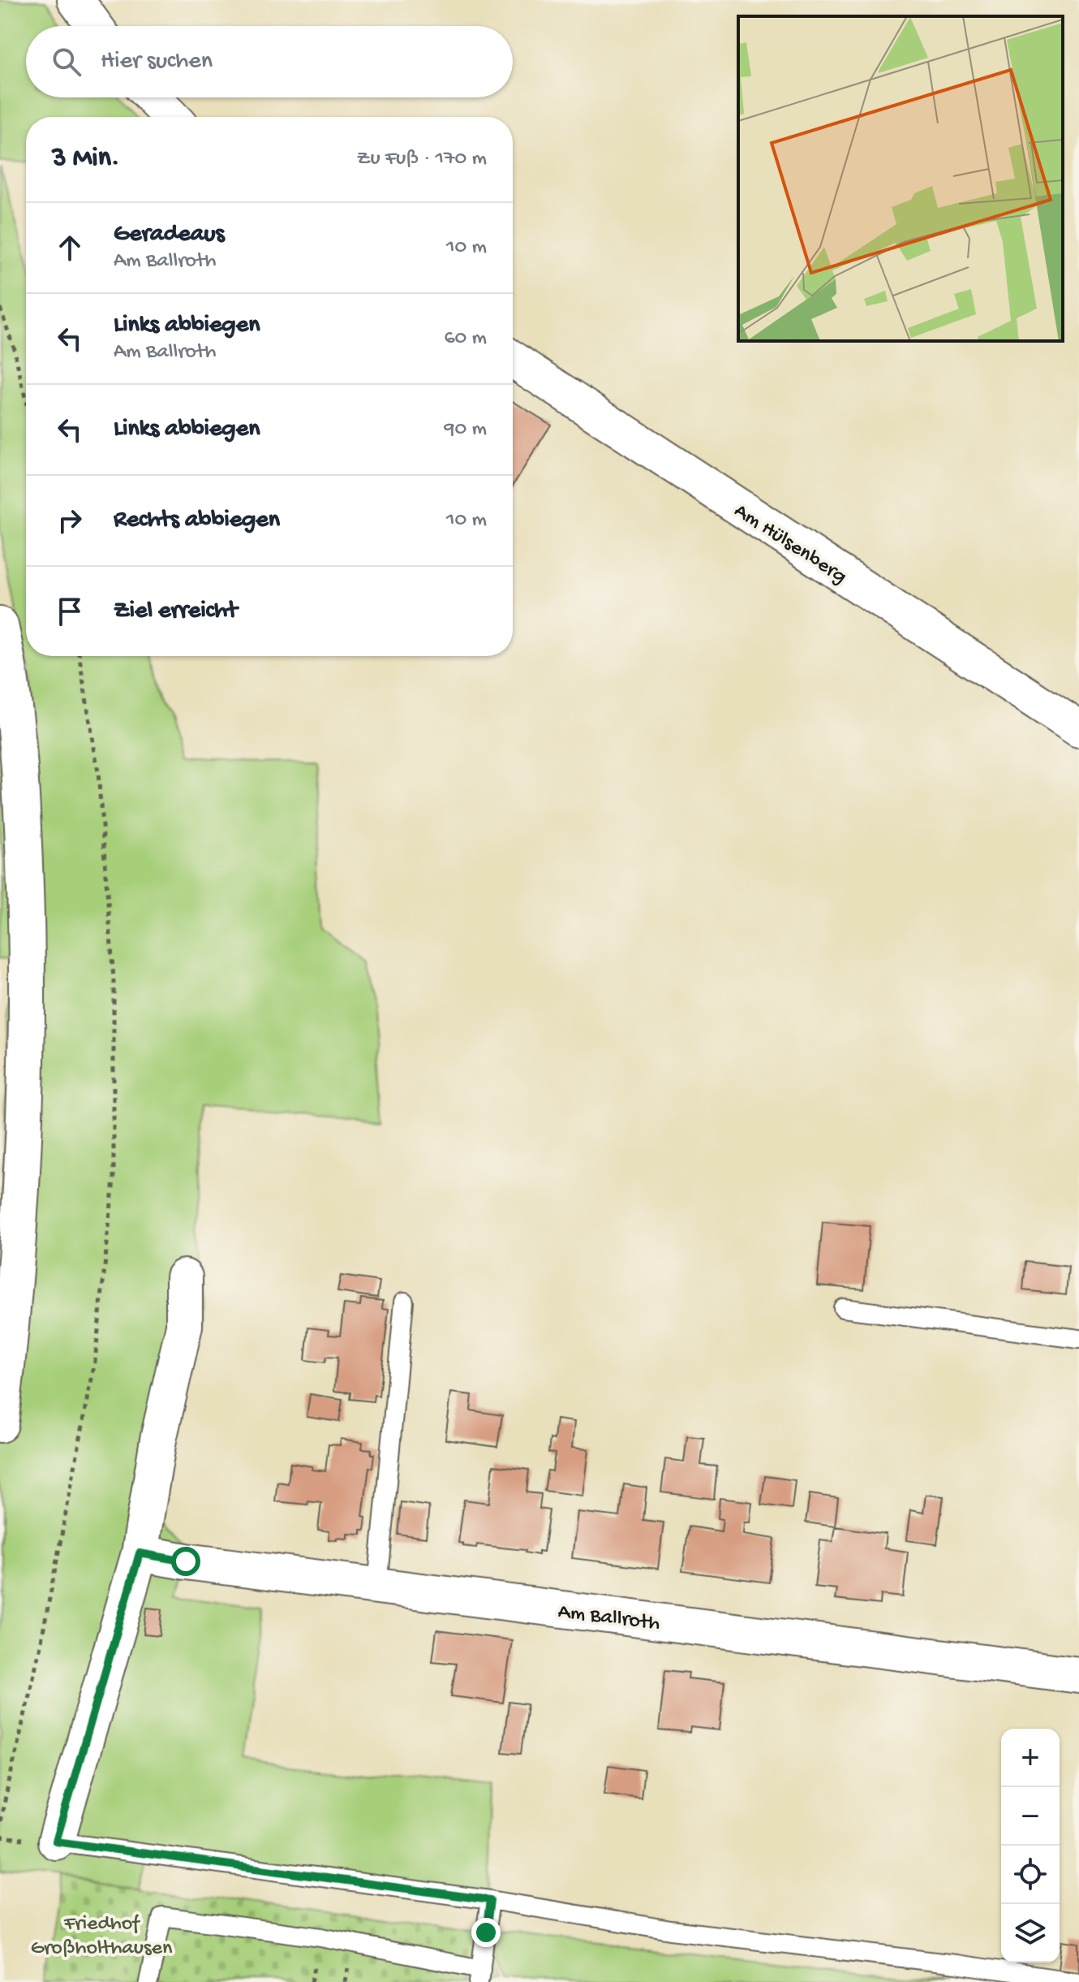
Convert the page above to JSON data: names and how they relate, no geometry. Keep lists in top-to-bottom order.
{
  "streets": {
    "street": ["Am Hülsenberg", "Am Ballroth"]
  },
  "parks": ["Friedhof Großholthausen"],
  "page": {
    "search": "Hier suchen",
    "heading": ["3 Min.", "Zu Fuß · 170 m"],
    "list": [
      ["Geradeaus", "Am Ballroth", "10 m"],
      ["Links abbiegen", "Am Ballroth", "60 m"],
      ["Links abbiegen", "90 m"],
      ["Rechts abbiegen", "10 m"],
      "Ziel erreicht"
    ],
    "map_buttons": ["+", "−"]
  }
}
